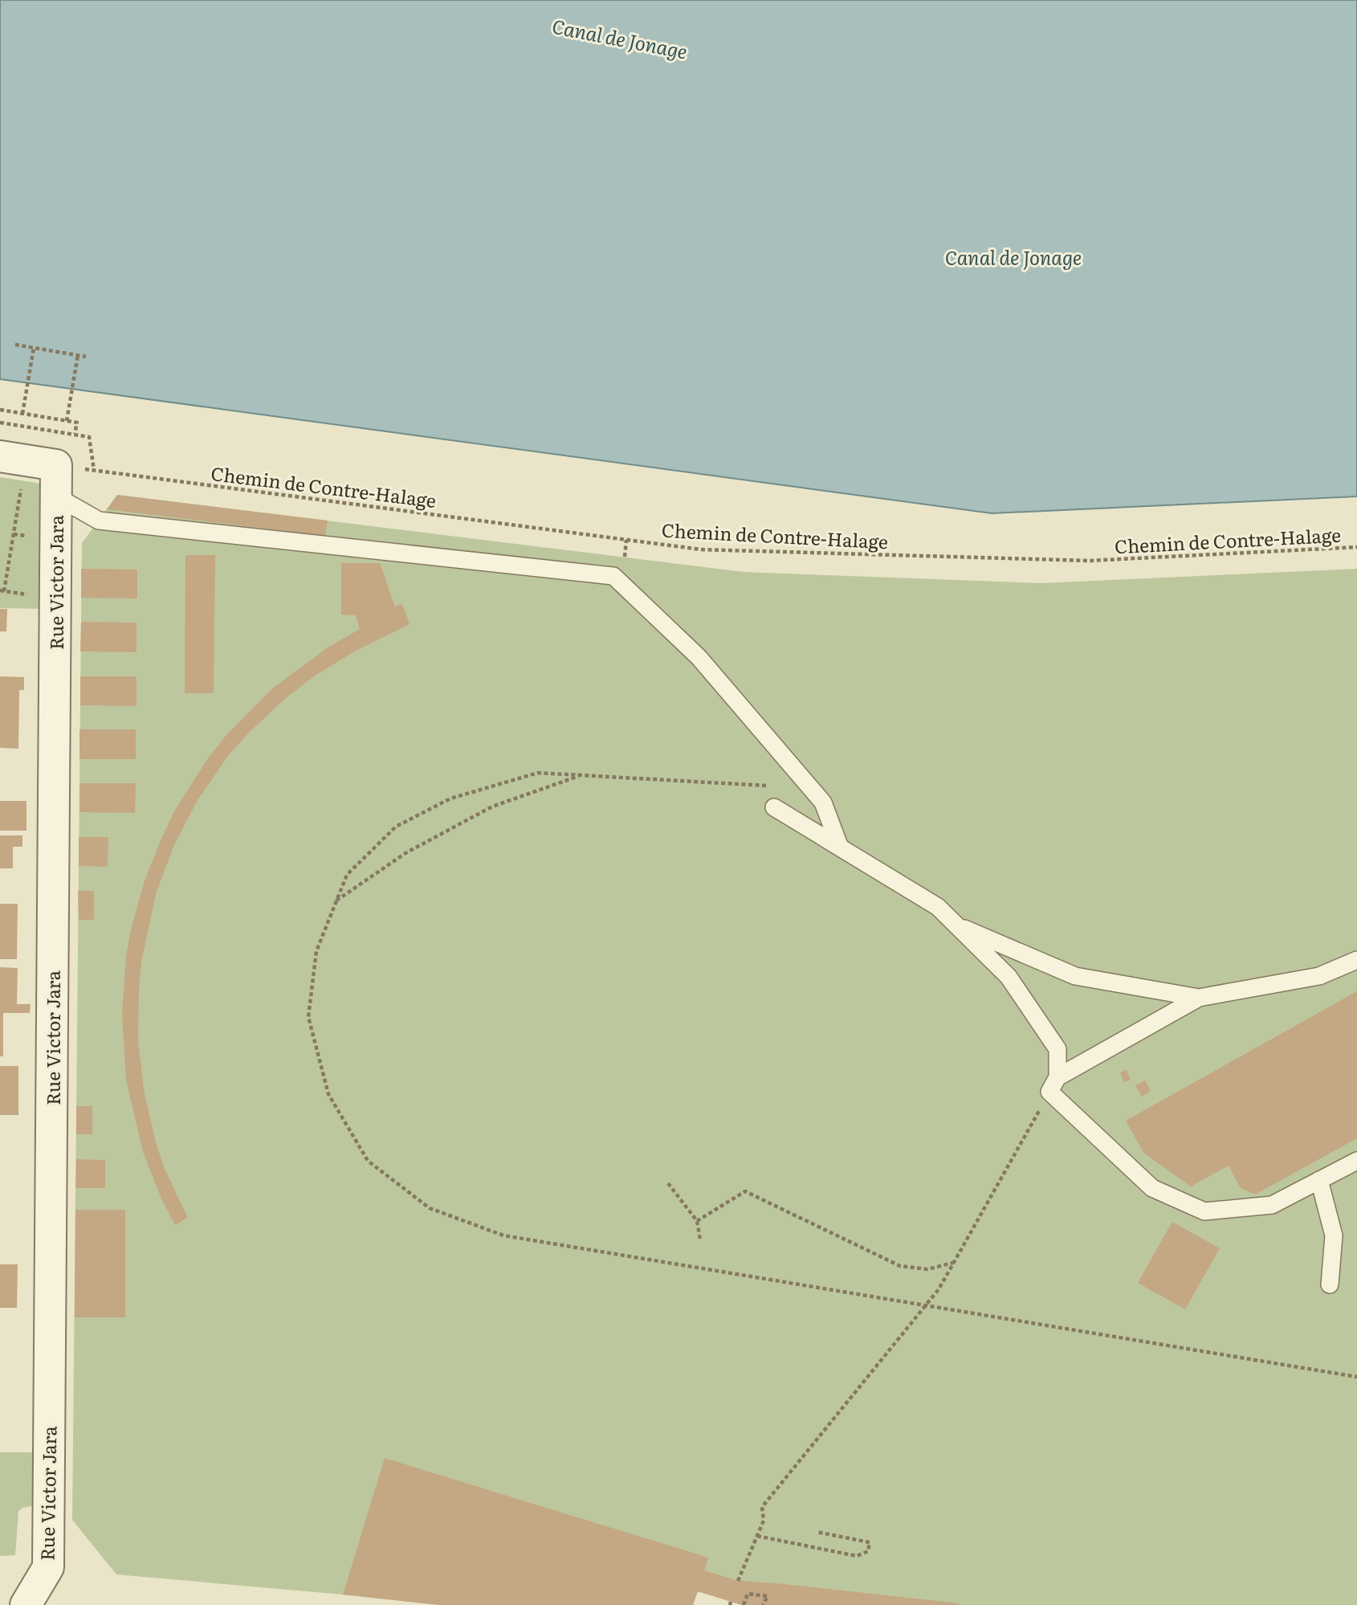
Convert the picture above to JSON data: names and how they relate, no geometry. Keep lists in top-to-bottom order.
{
  "streets": {
    "street": ["Rue Victor Jara"],
    "path": ["Chemin de Contre-Halage"]
  },
  "water": ["Canal de Jonage"]
}
